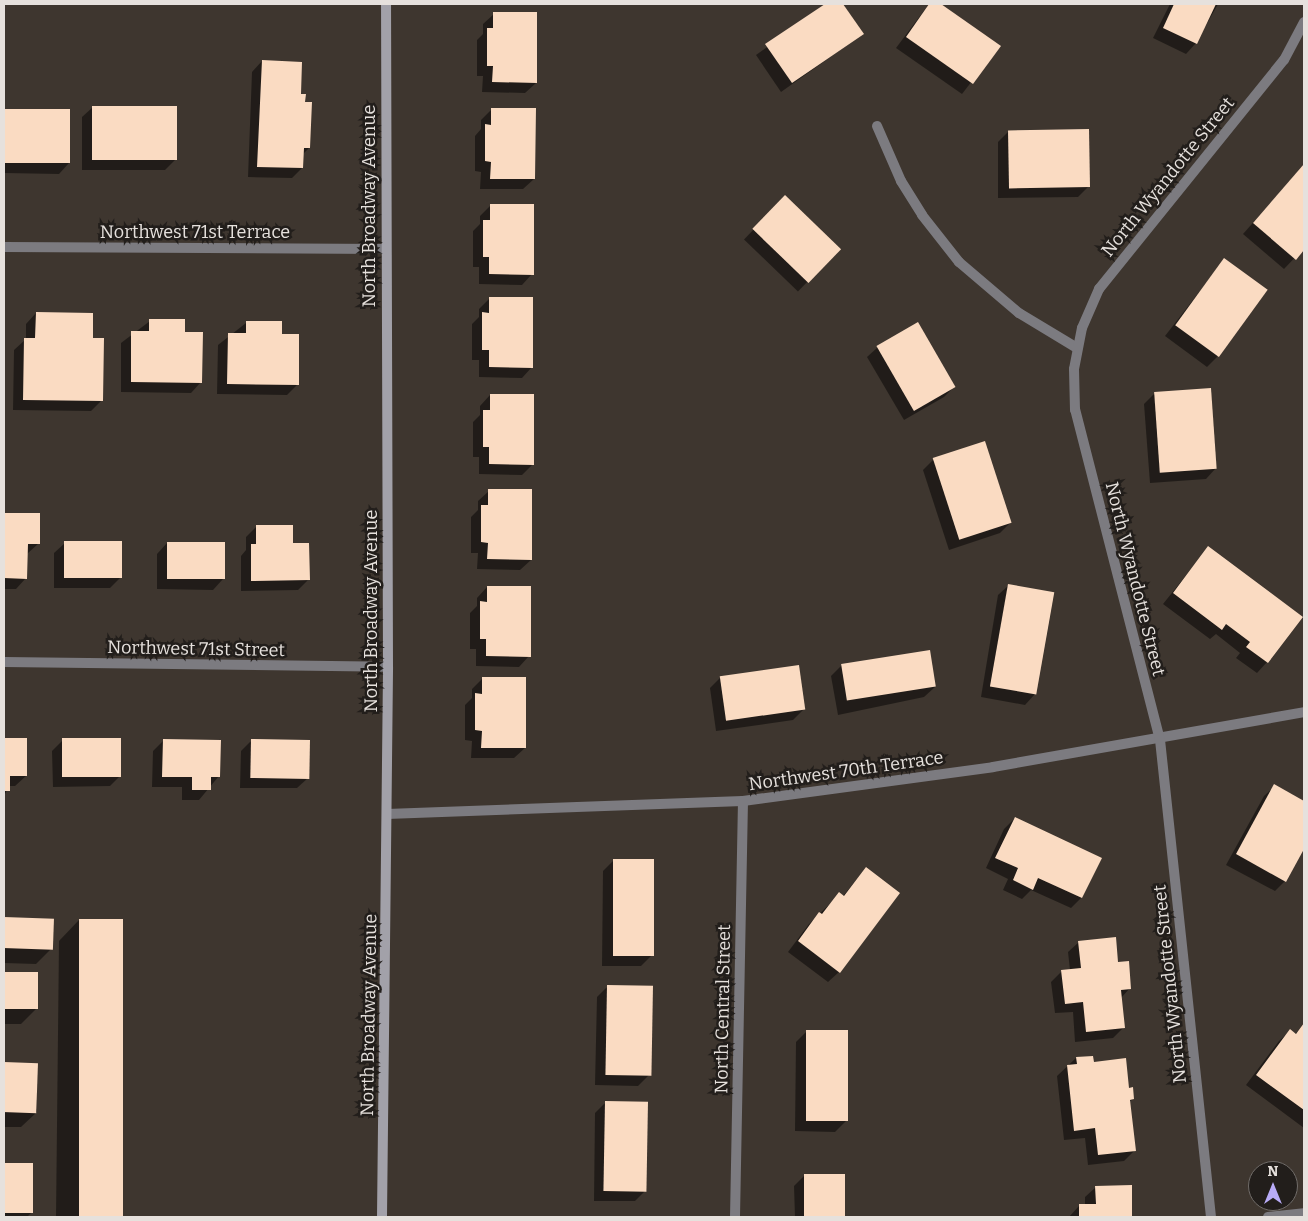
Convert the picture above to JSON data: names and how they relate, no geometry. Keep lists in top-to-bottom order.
{
  "streets": {
    "main road": ["North Broadway Avenue"],
    "street": [
      "North Wyandotte Street",
      "Northwest 71st Terrace",
      "Northwest 71st Street",
      "Northwest 70th Terrace",
      "North Central Street"
    ]
  },
  "crossings": [
    ["North Wyandotte Street", "Northwest 70th Terrace"],
    ["North Broadway Avenue", "Northwest 71st Terrace"],
    ["North Broadway Avenue", "Northwest 71st Street"],
    ["North Broadway Avenue", "Northwest 70th Terrace"],
    ["Northwest 70th Terrace", "North Central Street"]
  ],
  "north": "top"
}
